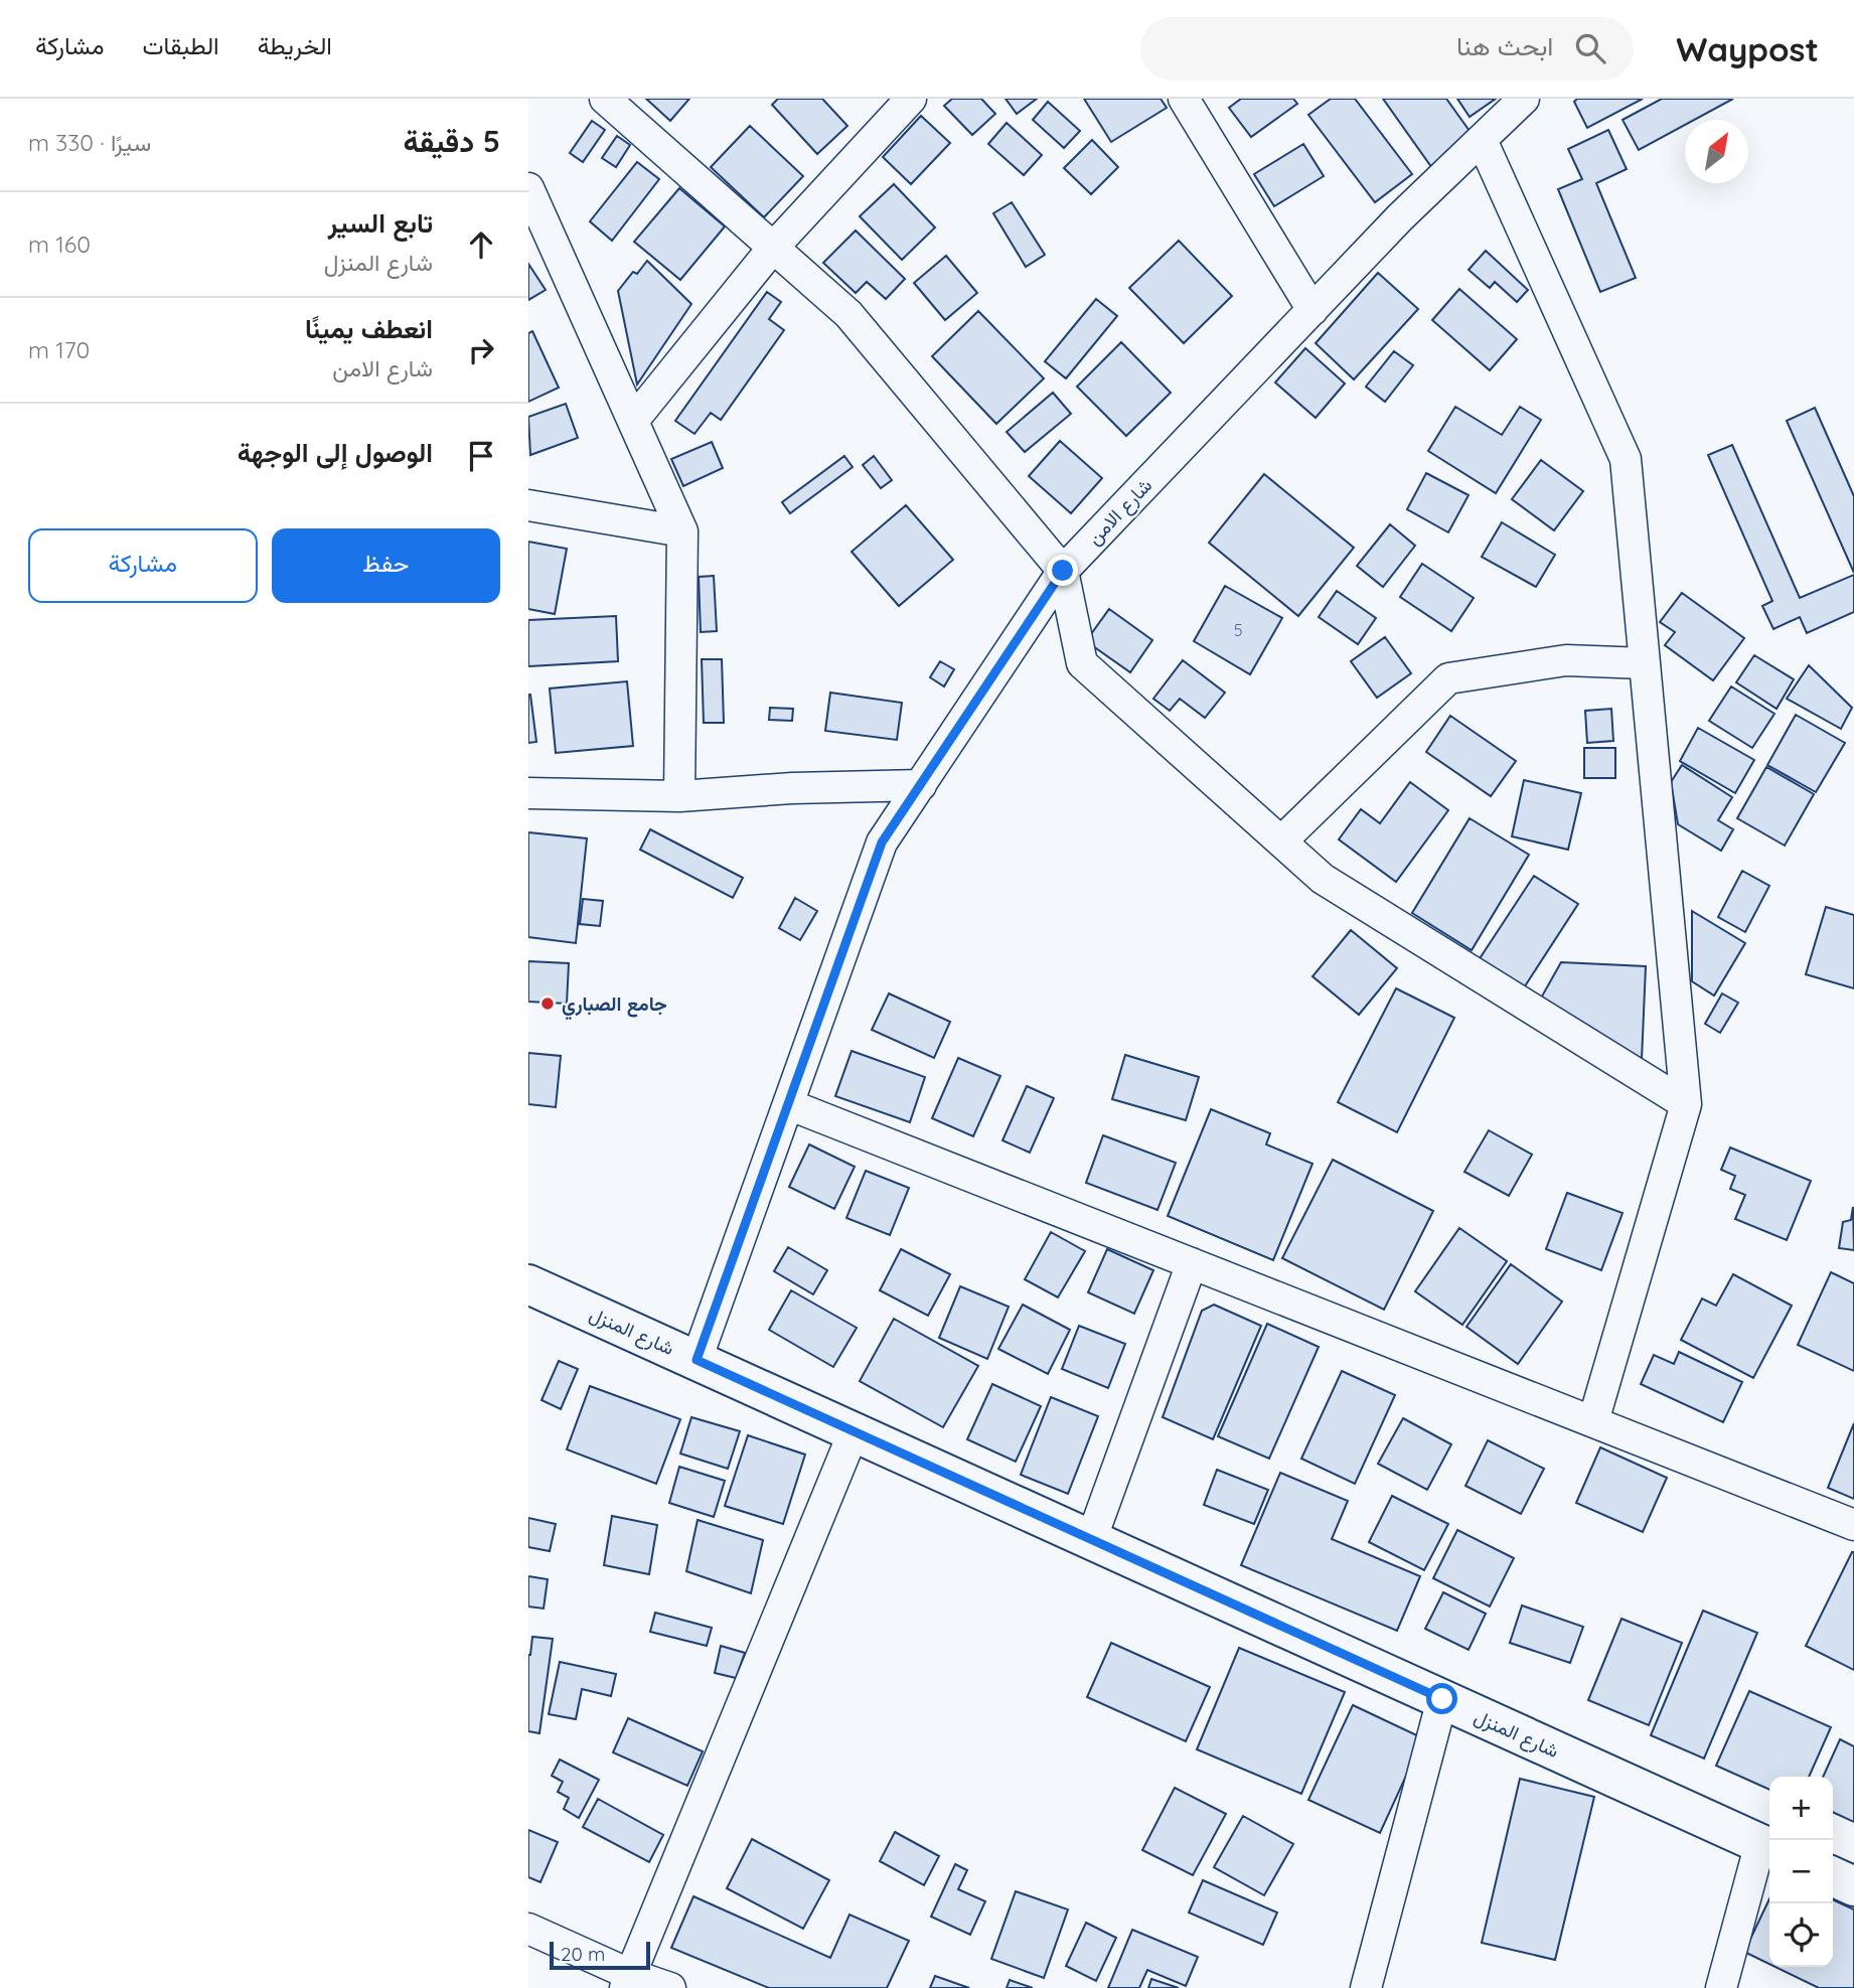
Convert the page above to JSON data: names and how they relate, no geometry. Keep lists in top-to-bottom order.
{
  "streets": {
    "street": ["شارع الامن", "شارع المنزل"]
  },
  "crossings": [
    ["شارع الامن", "شارع المنزل"]
  ],
  "places": ["جامع الصباري"],
  "house_numbers": ["5"],
  "scale_bar": "20 m",
  "north": "top right",
  "page": {
    "header": "Waypost",
    "search": "ابحث هنا",
    "nav": ["الخريطة", "الطبقات", "مشاركة"],
    "heading": ["5 دقيقة", "سيرًا · 330 m"],
    "list": [
      ["تابع السير", "شارع المنزل", "160 m"],
      ["انعطف يمينًا", "شارع الامن", "170 m"],
      "الوصول إلى الوجهة"
    ],
    "buttons": ["حفظ", "مشاركة"],
    "map_buttons": ["+", "−"],
    "scale": "20 m"
  }
}
